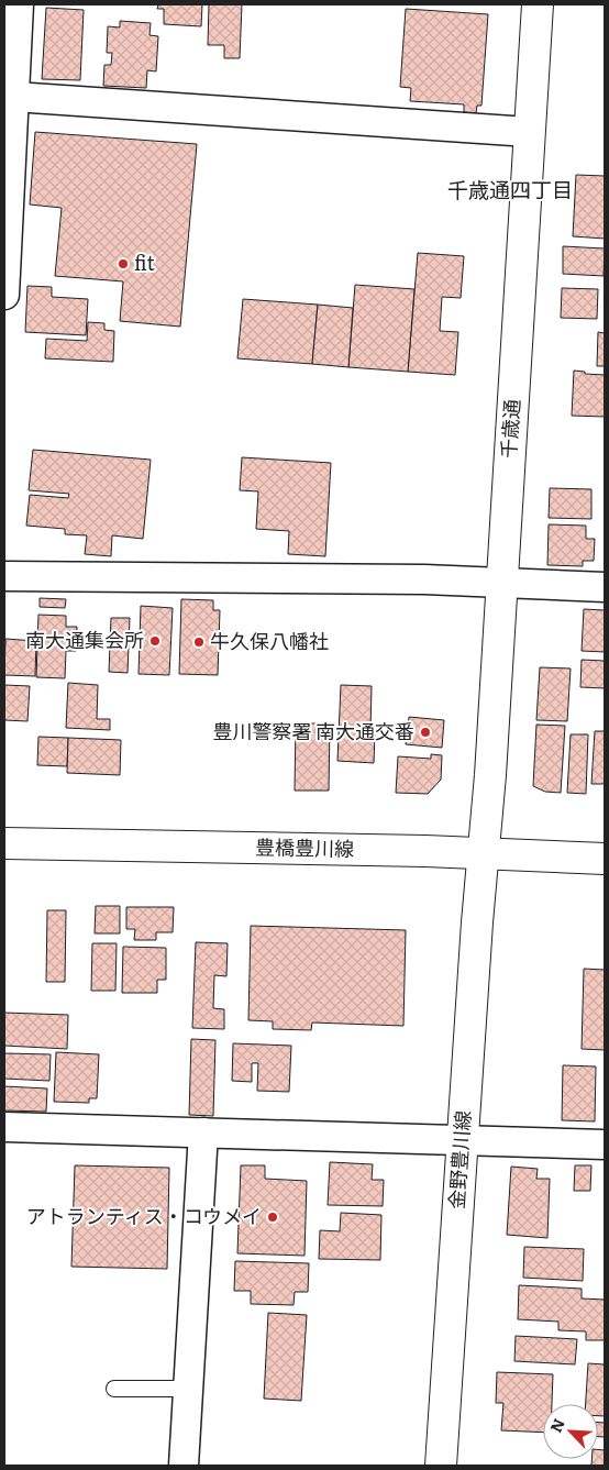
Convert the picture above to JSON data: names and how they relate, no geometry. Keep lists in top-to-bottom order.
{
  "streets": {
    "main road": ["千歳通", "豊橋豊川線", "金野豊川線"]
  },
  "crossings": [
    ["千歳通", "豊橋豊川線"],
    ["千歳通", "金野豊川線"],
    ["豊橋豊川線", "金野豊川線"]
  ],
  "districts": ["千歳通四丁目"],
  "places": [
    "fit",
    "南大通集会所",
    "牛久保八幡社",
    "豊川警察署 南大通交番",
    "アトランティス・コウメイ"
  ],
  "north": "top left"
}
